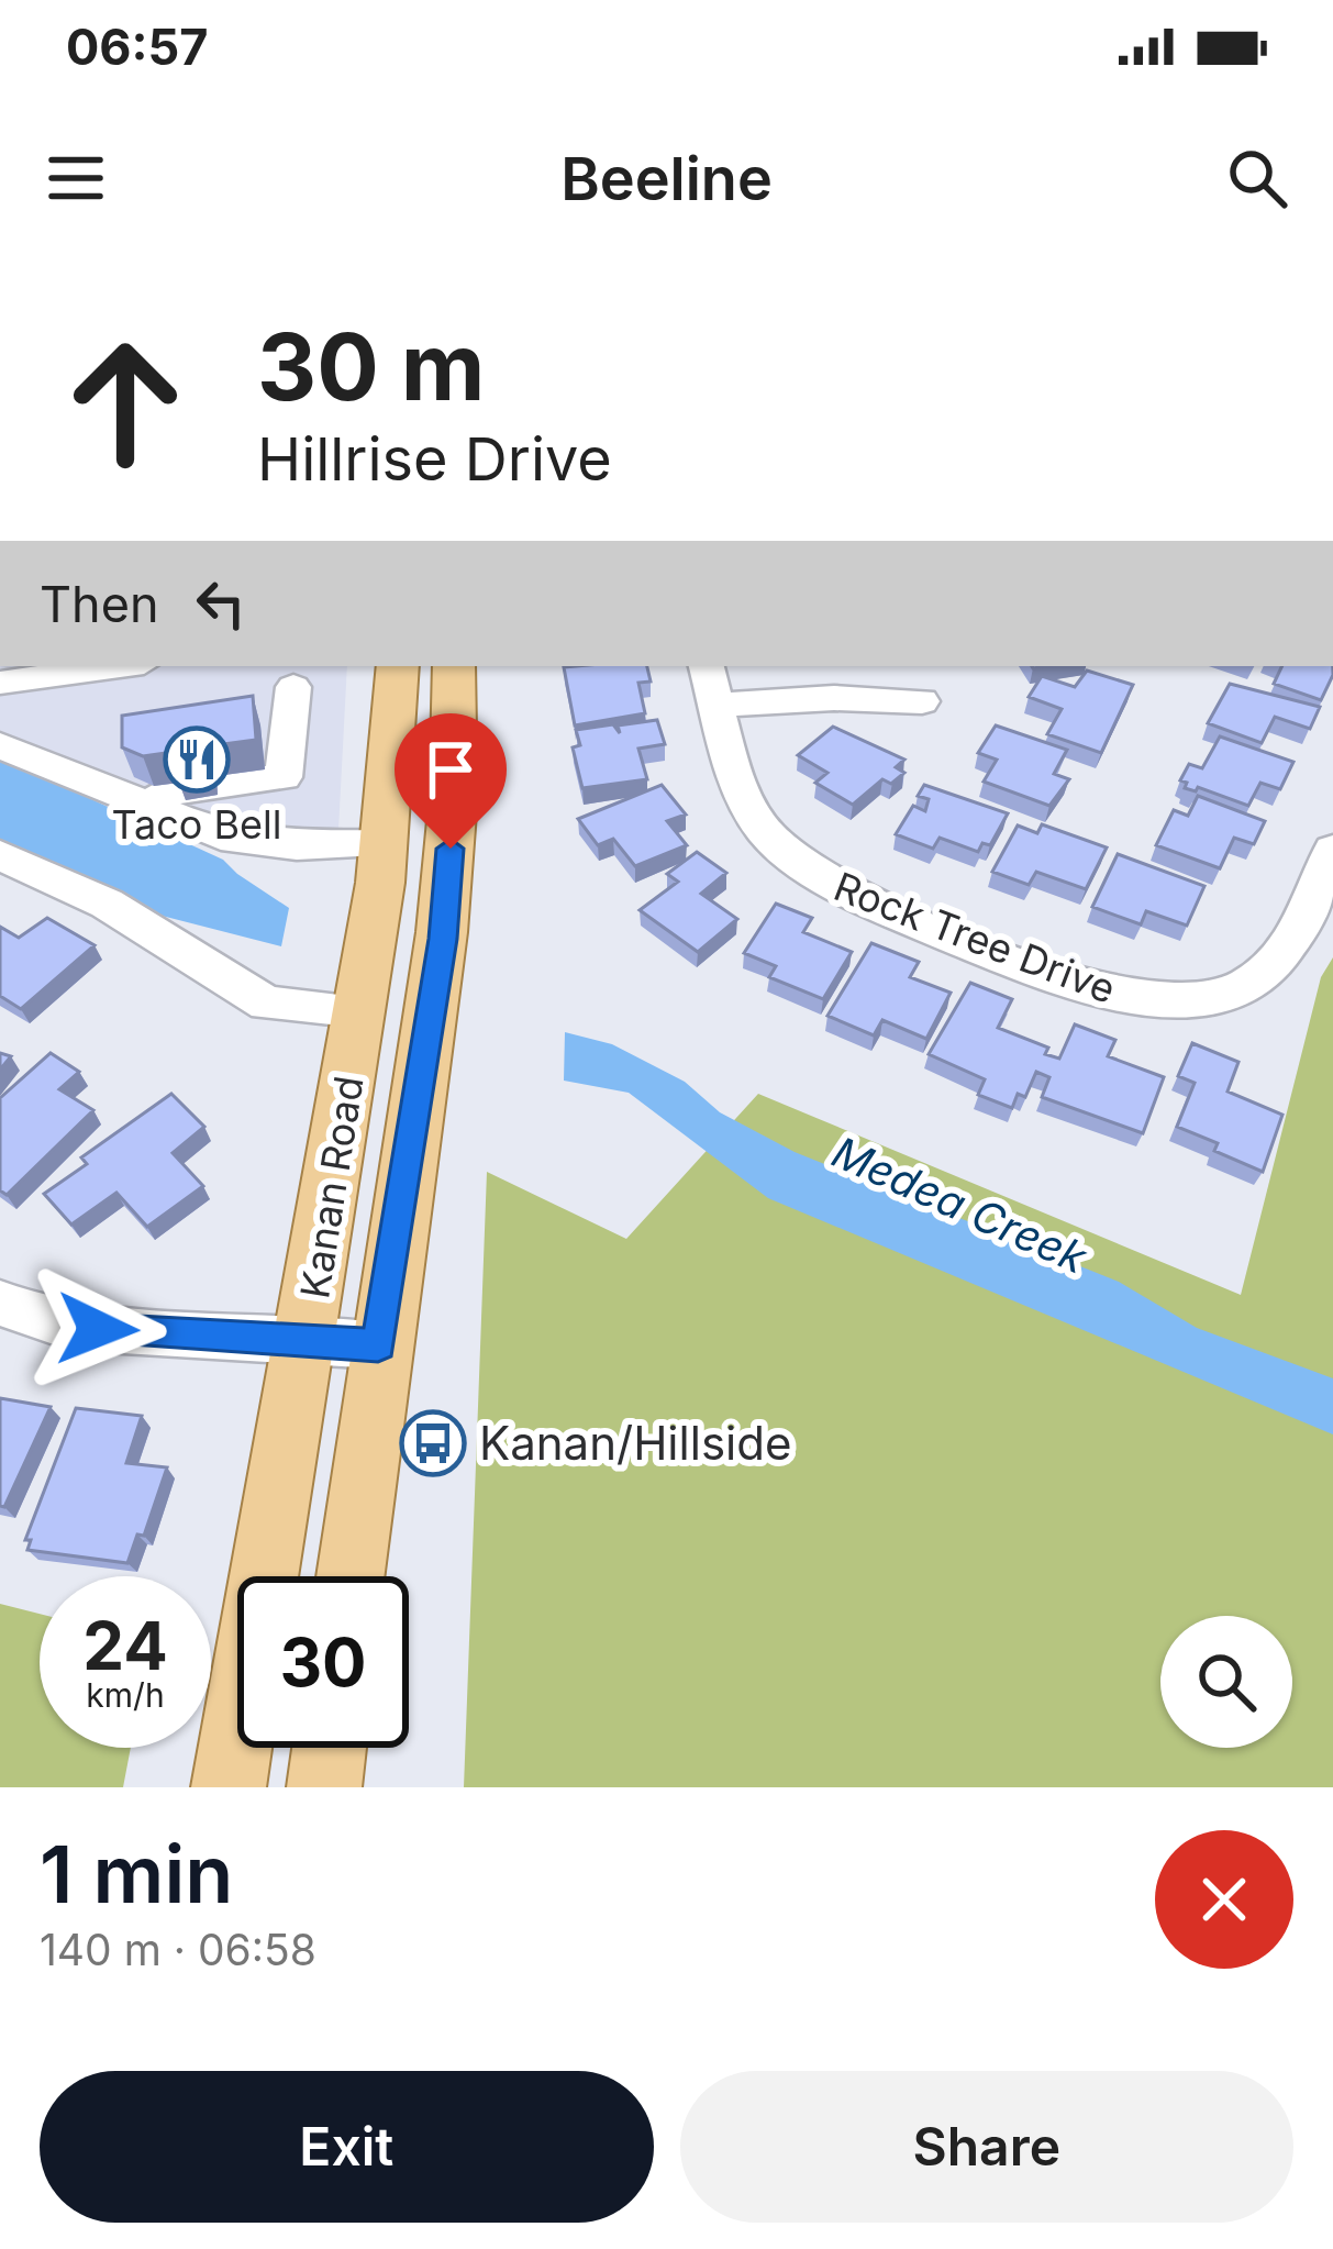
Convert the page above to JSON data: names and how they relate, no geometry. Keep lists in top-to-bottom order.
{
  "streets": {
    "main road": ["Kanan Road"],
    "street": ["Rock Tree Drive"]
  },
  "water": ["Medea Creek"],
  "places": {
    "restaurant": ["Taco Bell"],
    "bus stop": ["Kanan/Hillside"]
  },
  "page": {
    "status": "06:57",
    "header": "Beeline",
    "turn": ["30 m", "Hillrise Drive"],
    "then": "Then",
    "speed": "24 km/h",
    "limit": "30",
    "heading": ["1 min", "140 m · 06:58"],
    "buttons": ["Exit", "Share"]
  }
}
